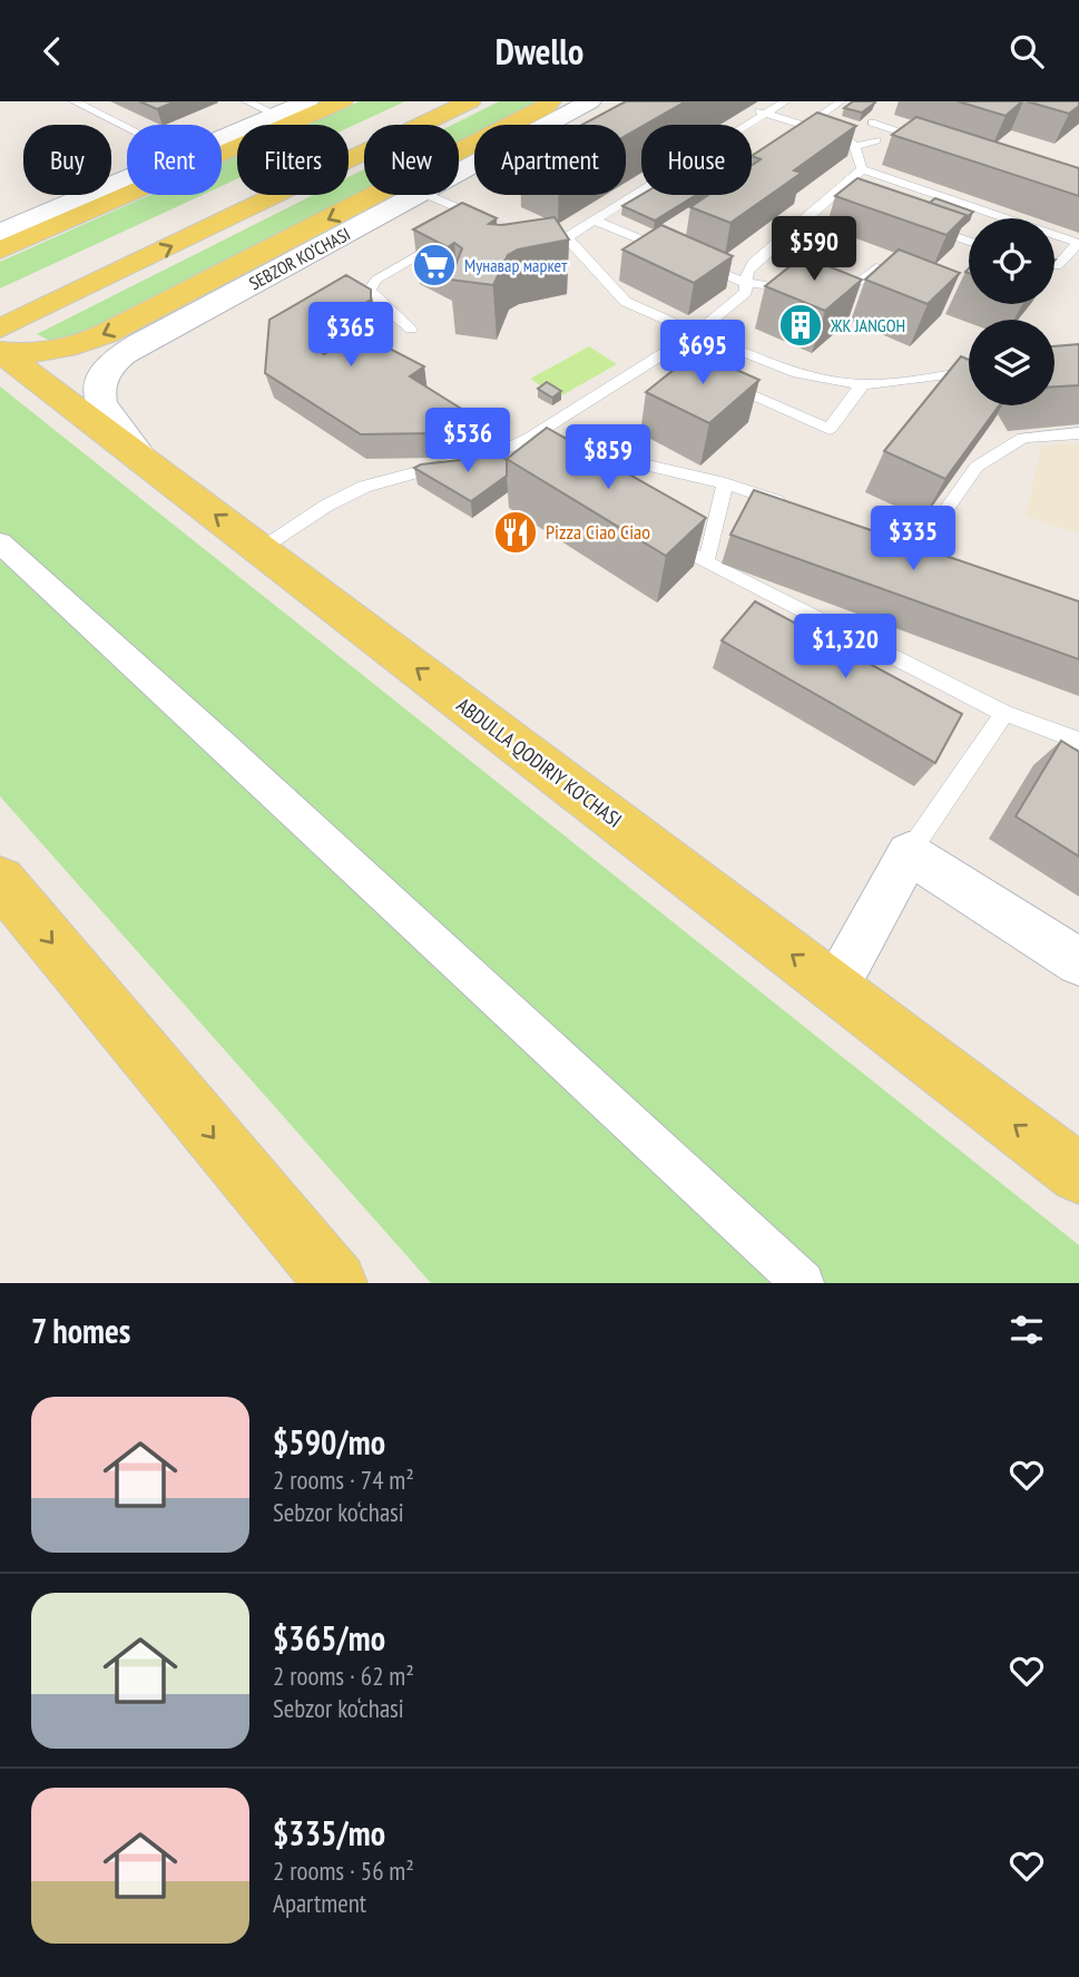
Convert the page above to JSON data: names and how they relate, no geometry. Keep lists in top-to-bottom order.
{
  "streets": {
    "main road": ["SEBZOR KO‘CHASI", "ABDULLA QODIRIY KO'CHASI"]
  },
  "crossings": [
    ["SEBZOR KO‘CHASI", "ABDULLA QODIRIY KO'CHASI"]
  ],
  "one_way": ["ABDULLA QODIRIY KO'CHASI"],
  "places": {
    "supermarket": ["Мунавар маркет"],
    "building": ["ЖК JANGOH"],
    "restaurant": ["Pizza Ciao Ciao"]
  },
  "page": {
    "header": "Dwello",
    "chip": [
      "Buy",
      "Rent",
      "Filters",
      "New",
      "Apartment",
      "House"
    ],
    "price": [
      "$590",
      "$365",
      "$695",
      "$536",
      "$859",
      "$335",
      "$1,320"
    ],
    "heading": "7 homes",
    "list": [
      {
        "name": "$590/mo",
        "note": "2 rooms · 74 m² · Sebzor ko‘chasi"
      },
      {
        "name": "$365/mo",
        "note": "2 rooms · 62 m² · Sebzor ko‘chasi"
      },
      {
        "name": "$335/mo",
        "note": "2 rooms · 56 m² · Apartment"
      }
    ]
  }
}
